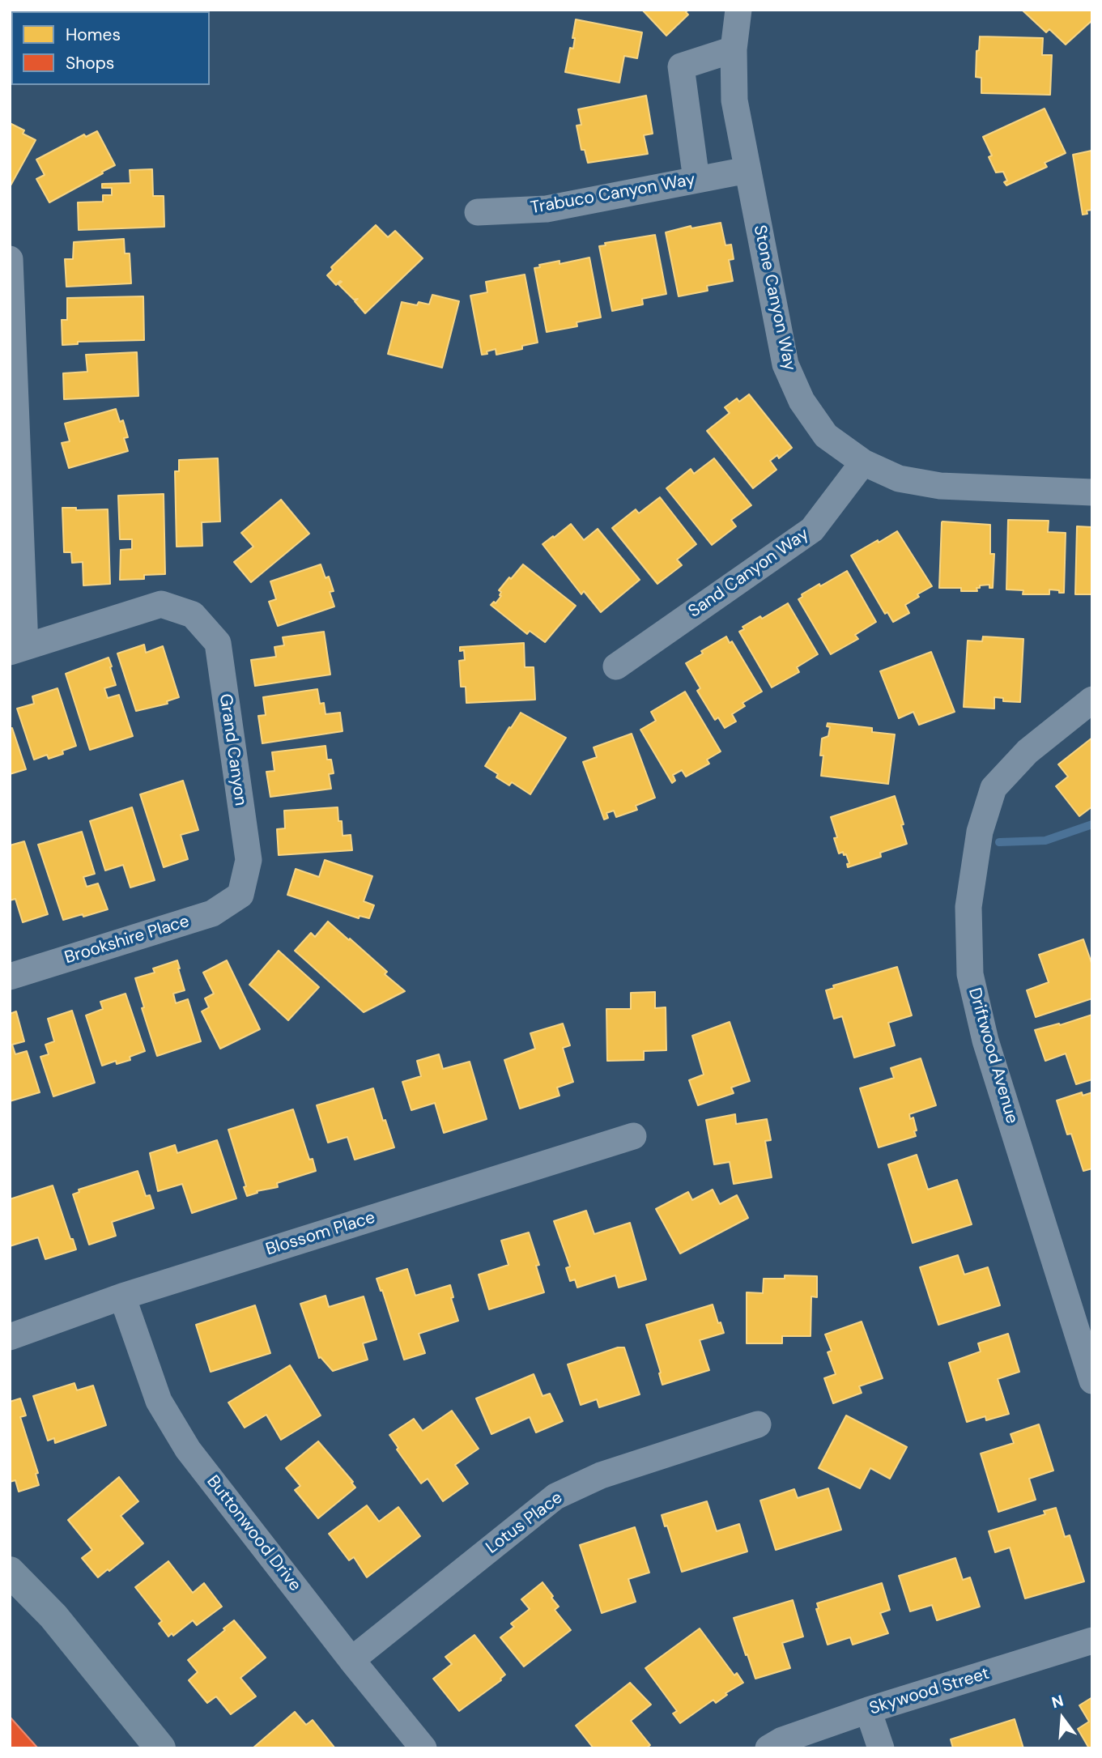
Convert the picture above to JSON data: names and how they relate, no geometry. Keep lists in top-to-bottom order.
{
  "streets": {
    "street": [
      "Trabuco Canyon Way",
      "Stone Canyon Way",
      "Sand Canyon Way",
      "Grand Canyon",
      "Brookshire Place",
      "Driftwood Avenue",
      "Blossom Place",
      "Lotus Place",
      "Buttonwood Drive",
      "Skywood Street"
    ]
  },
  "crossings": [
    ["Trabuco Canyon Way", "Stone Canyon Way"],
    ["Stone Canyon Way", "Sand Canyon Way"],
    ["Grand Canyon", "Brookshire Place"],
    ["Blossom Place", "Buttonwood Drive"],
    ["Lotus Place", "Buttonwood Drive"]
  ],
  "legend": ["Homes", "Shops"],
  "north": "top"
}
